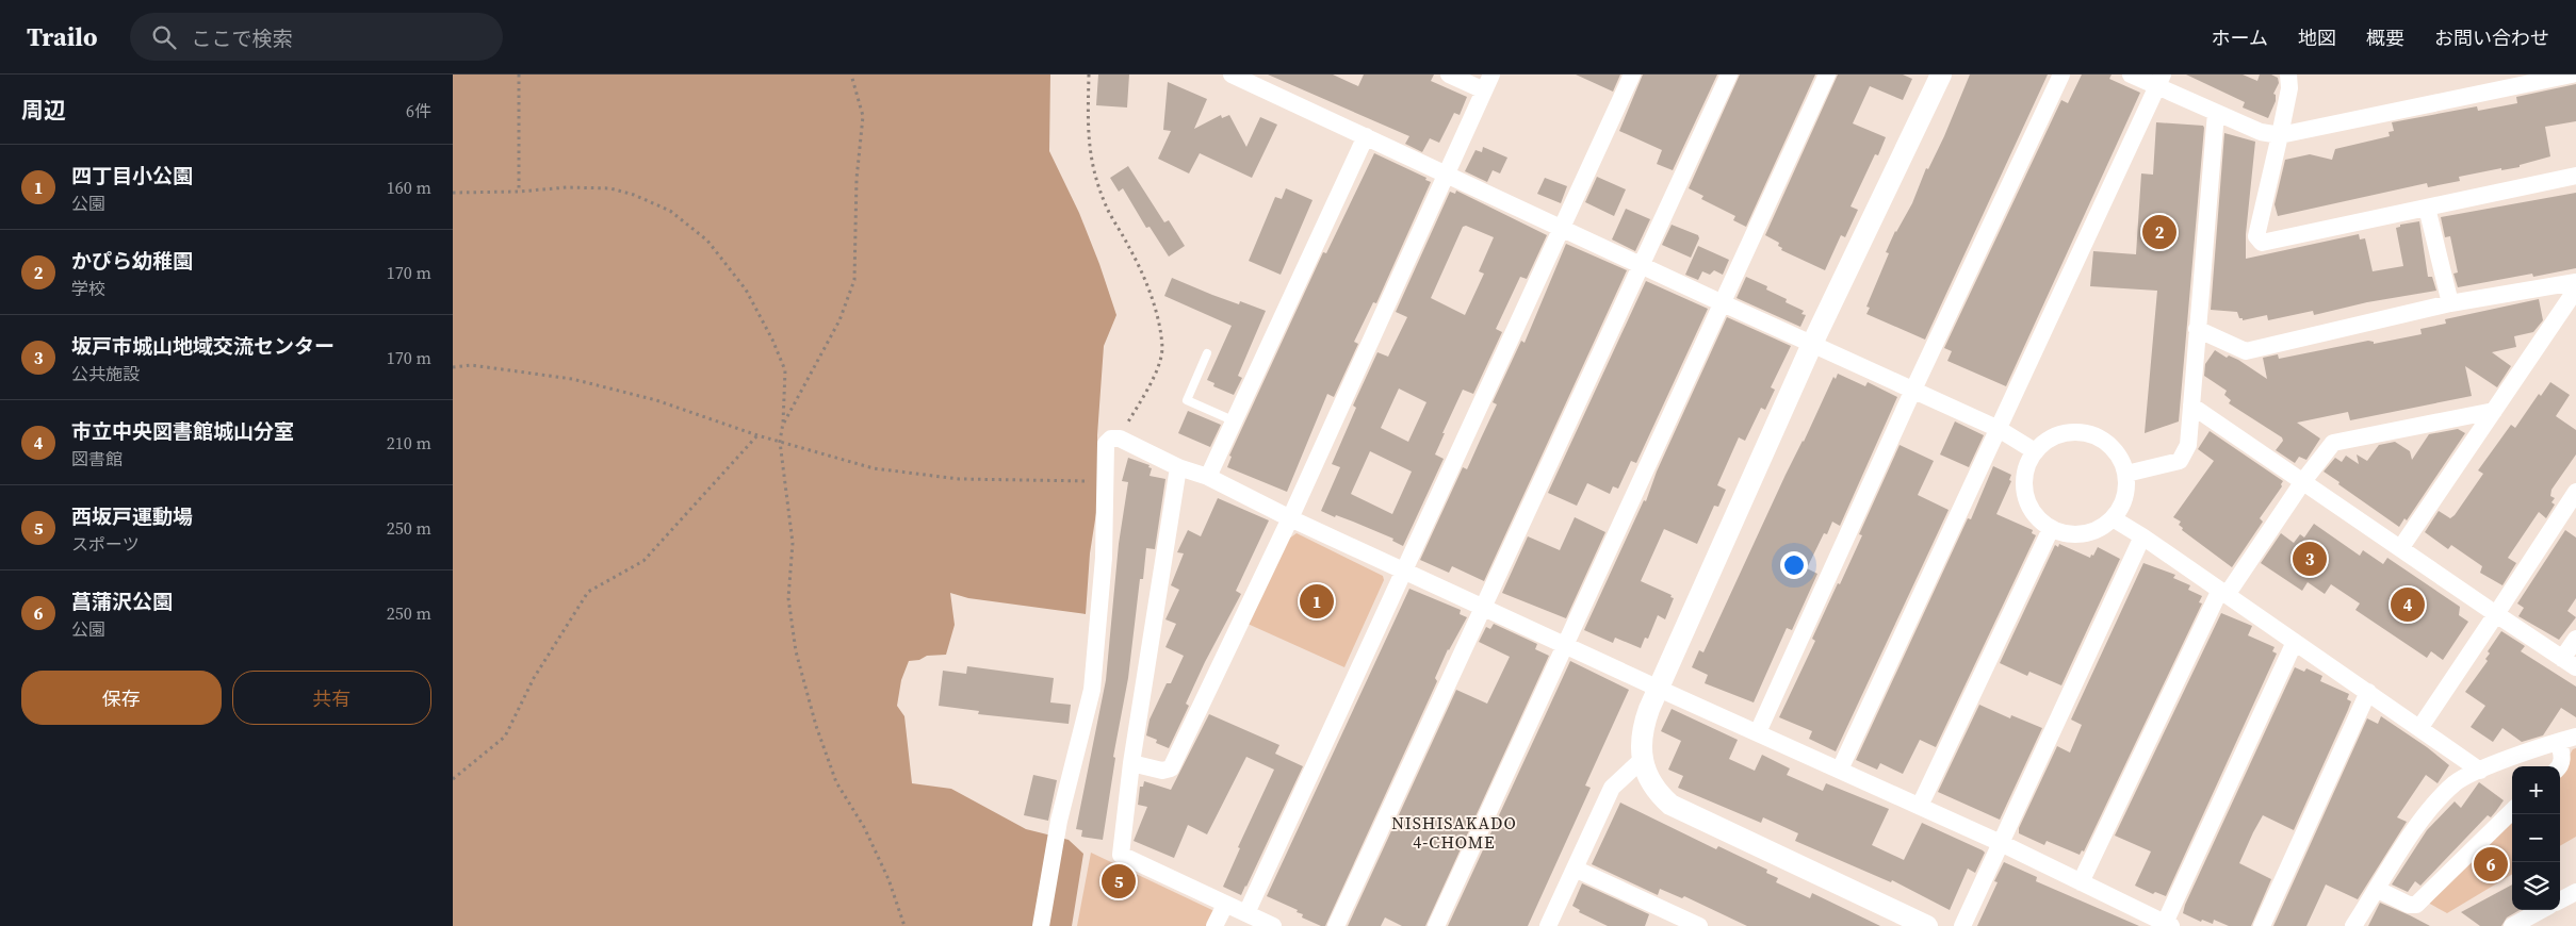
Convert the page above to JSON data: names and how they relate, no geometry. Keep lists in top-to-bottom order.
{
  "districts": ["NISHISAKADO 4-CHOME"],
  "page": {
    "header": "Trailo",
    "search": "ここで検索",
    "nav": [
      "ホーム",
      "地図",
      "概要",
      "お問い合わせ"
    ],
    "heading": ["周辺", "6件"],
    "list": [
      {
        "mark": "1",
        "name": "四丁目小公園",
        "note": "公園",
        "value": "160 m"
      },
      {
        "mark": "2",
        "name": "かぴら幼稚園",
        "note": "学校",
        "value": "170 m"
      },
      {
        "mark": "3",
        "name": "坂戸市城山地域交流センター",
        "note": "公共施設",
        "value": "170 m"
      },
      {
        "mark": "4",
        "name": "市立中央図書館城山分室",
        "note": "図書館",
        "value": "210 m"
      },
      {
        "mark": "5",
        "name": "西坂戸運動場",
        "note": "スポーツ",
        "value": "250 m"
      },
      {
        "mark": "6",
        "name": "菖蒲沢公園",
        "note": "公園",
        "value": "250 m"
      }
    ],
    "pins": [
      "2",
      "3",
      "1",
      "4",
      "6",
      "5"
    ],
    "buttons": ["保存", "共有"],
    "map_buttons": ["+", "−"]
  }
}
